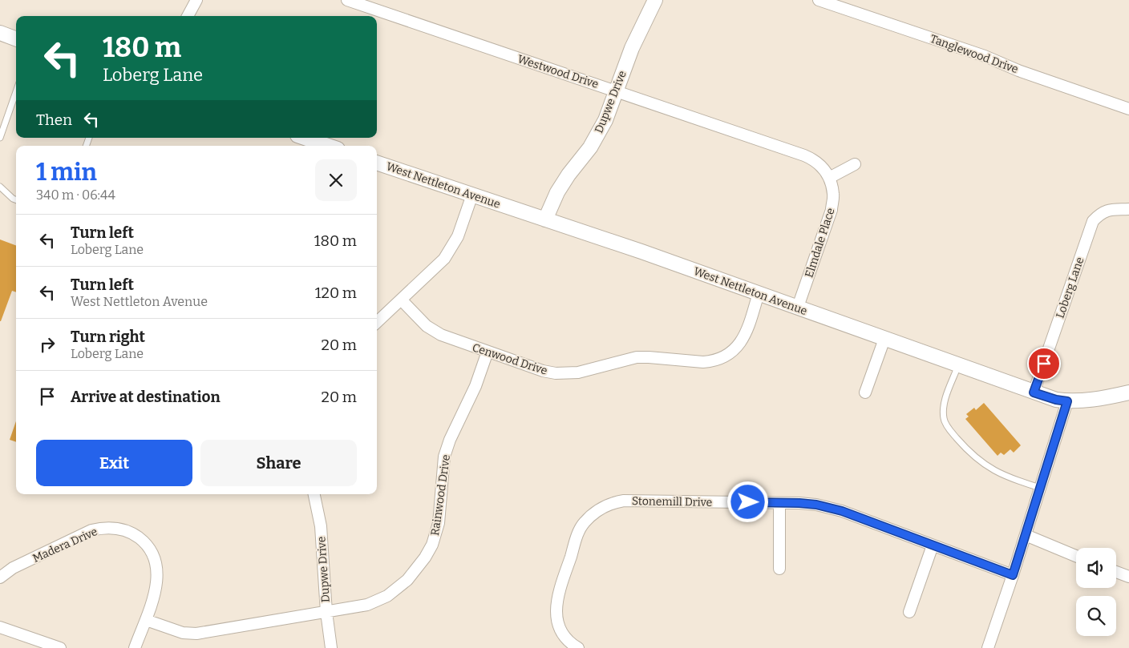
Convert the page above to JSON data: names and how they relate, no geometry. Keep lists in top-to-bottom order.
{
  "streets": {
    "street": [
      "Tanglewood Drive",
      "Westwood Drive",
      "Dupwe Drive",
      "West Nettleton Avenue",
      "Elmdale Place",
      "Loberg Lane",
      "Cenwood Drive",
      "Rainwood Drive",
      "Stonemill Drive",
      "Madera Drive"
    ]
  },
  "crossings": [
    ["Westwood Drive", "Dupwe Drive"],
    ["Westwood Drive", "Elmdale Place"],
    ["Dupwe Drive", "West Nettleton Avenue"],
    ["Dupwe Drive", "Rainwood Drive"],
    ["West Nettleton Avenue", "Elmdale Place"],
    ["West Nettleton Avenue", "Loberg Lane"],
    ["West Nettleton Avenue", "Cenwood Drive"],
    ["Cenwood Drive", "Rainwood Drive"],
    ["Rainwood Drive", "Madera Drive"]
  ],
  "page": {
    "turn": ["180 m", "Loberg Lane"],
    "then": "Then",
    "heading": ["1 min", "340 m · 06:44"],
    "list": [
      {
        "name": "Turn left",
        "note": "Loberg Lane",
        "value": "180 m"
      },
      {
        "name": "Turn left",
        "note": "West Nettleton Avenue",
        "value": "120 m"
      },
      {
        "name": "Turn right",
        "note": "Loberg Lane",
        "value": "20 m"
      },
      {
        "name": "Arrive at destination",
        "value": "20 m"
      }
    ],
    "buttons": ["Exit", "Share"]
  }
}
